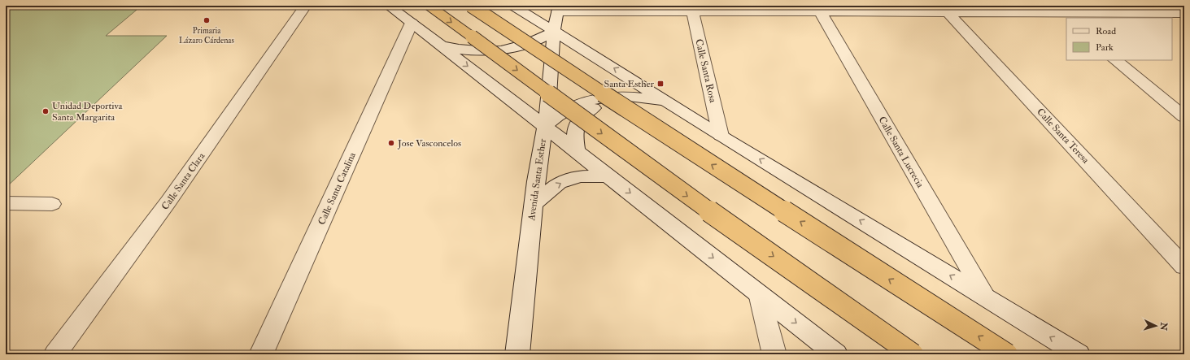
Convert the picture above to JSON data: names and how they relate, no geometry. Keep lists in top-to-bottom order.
{
  "streets": {
    "street": [
      "Calle Santa Rosa",
      "Calle Santa Teresa",
      "Calle Santa Lucrecia",
      "Avenida Santa Esther",
      "Calle Santa Clara",
      "Calle Santa Catalina"
    ]
  },
  "places": {
    "other": ["Primaria Lázaro Cárdenas", "Unidad Deportiva Santa Margarita", "Jose Vasconcelos"],
    "transit": ["Santa Esther"]
  },
  "legend": ["Road", "Park"],
  "north": "right"
}
